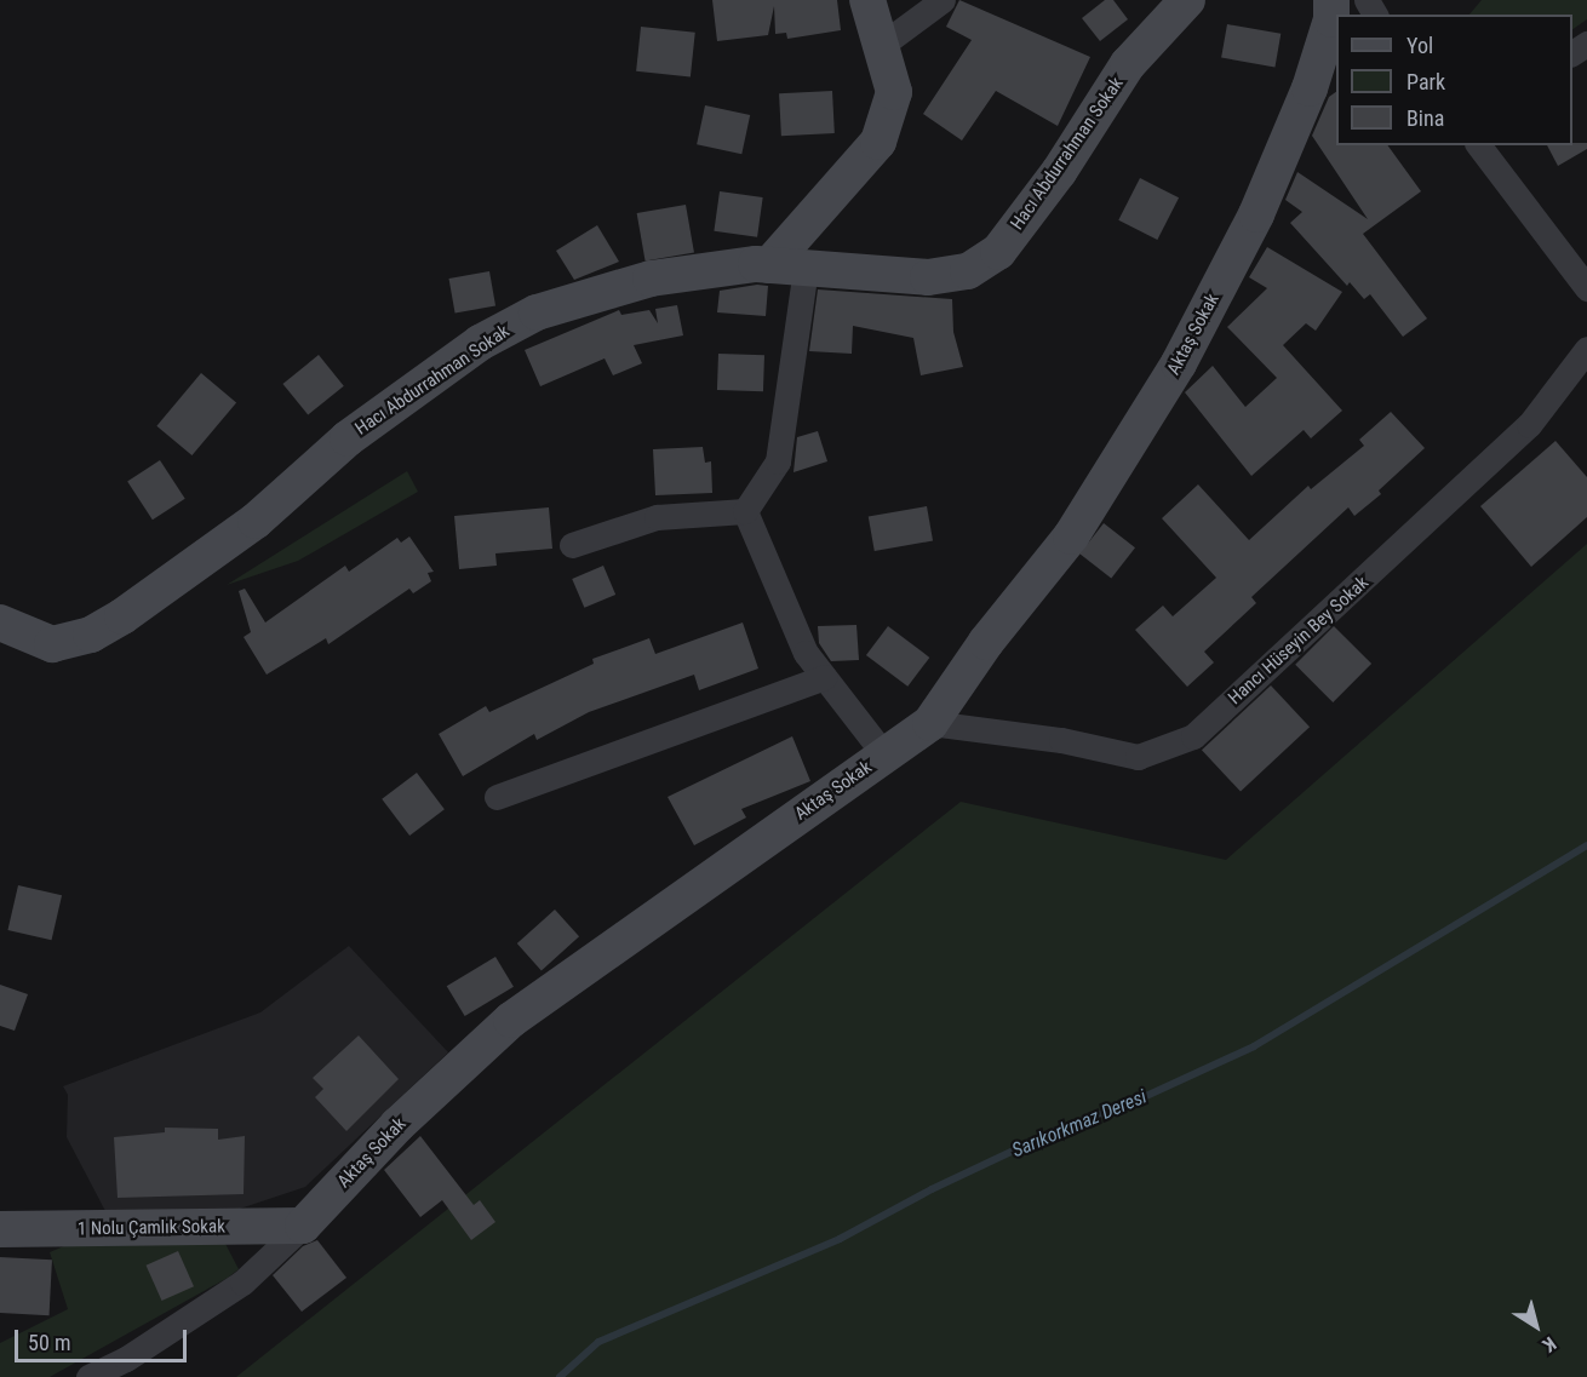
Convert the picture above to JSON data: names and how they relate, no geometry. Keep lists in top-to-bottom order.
{
  "streets": {
    "street": [
      "Hacı Abdurrahman Sokak",
      "Aktaş Sokak",
      "Hancı Hüseyin Bey Sokak",
      "1 Nolu Çamlık Sokak"
    ]
  },
  "crossings": [
    ["Aktaş Sokak", "Hancı Hüseyin Bey Sokak"],
    ["Aktaş Sokak", "1 Nolu Çamlık Sokak"]
  ],
  "water": ["Sarıkorkmaz Deresi"],
  "legend": ["Yol", "Park", "Bina"],
  "scale_bar": "50 m",
  "north": "bottom right"
}
